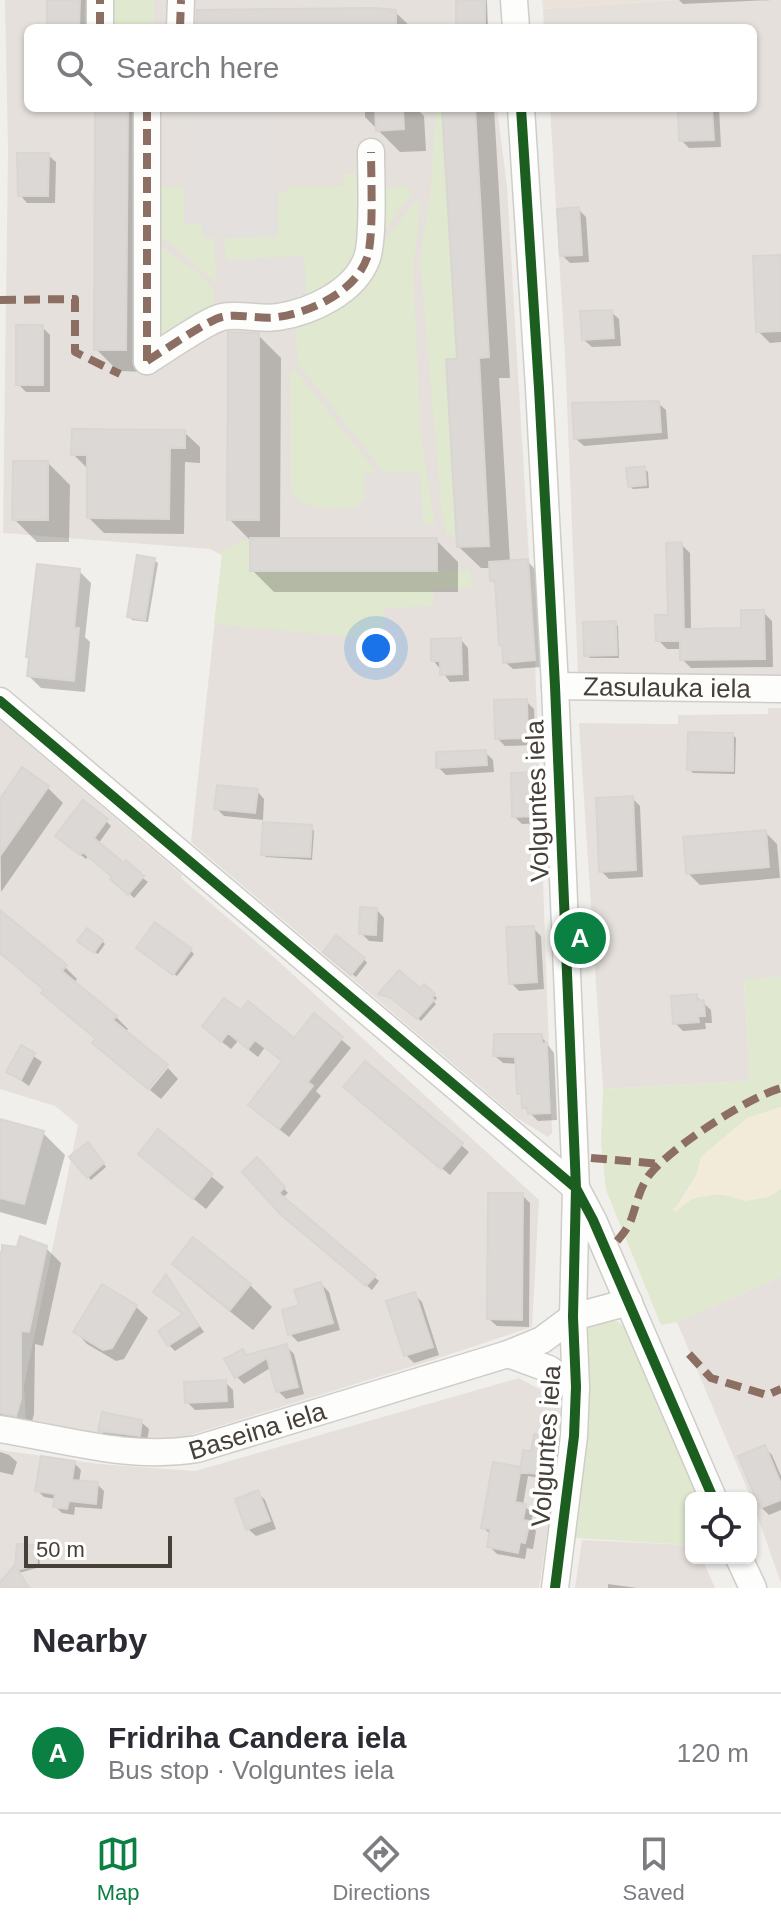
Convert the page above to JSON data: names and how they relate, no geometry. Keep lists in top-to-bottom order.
{
  "streets": {
    "street": ["Zasulauka iela", "Volguntes iela", "Baseina iela"]
  },
  "crossings": [
    ["Zasulauka iela", "Volguntes iela"],
    ["Volguntes iela", "Baseina iela"]
  ],
  "scale_bar": "50 m",
  "page": {
    "search": "Search here",
    "pins": "A",
    "scale": "50 m",
    "heading": "Nearby",
    "list": [
      {
        "mark": "A",
        "name": "Fridriha Candera iela",
        "note": "Bus stop · Volguntes iela",
        "value": "120 m"
      }
    ],
    "nav": ["Map", "Directions", "Saved"]
  }
}
